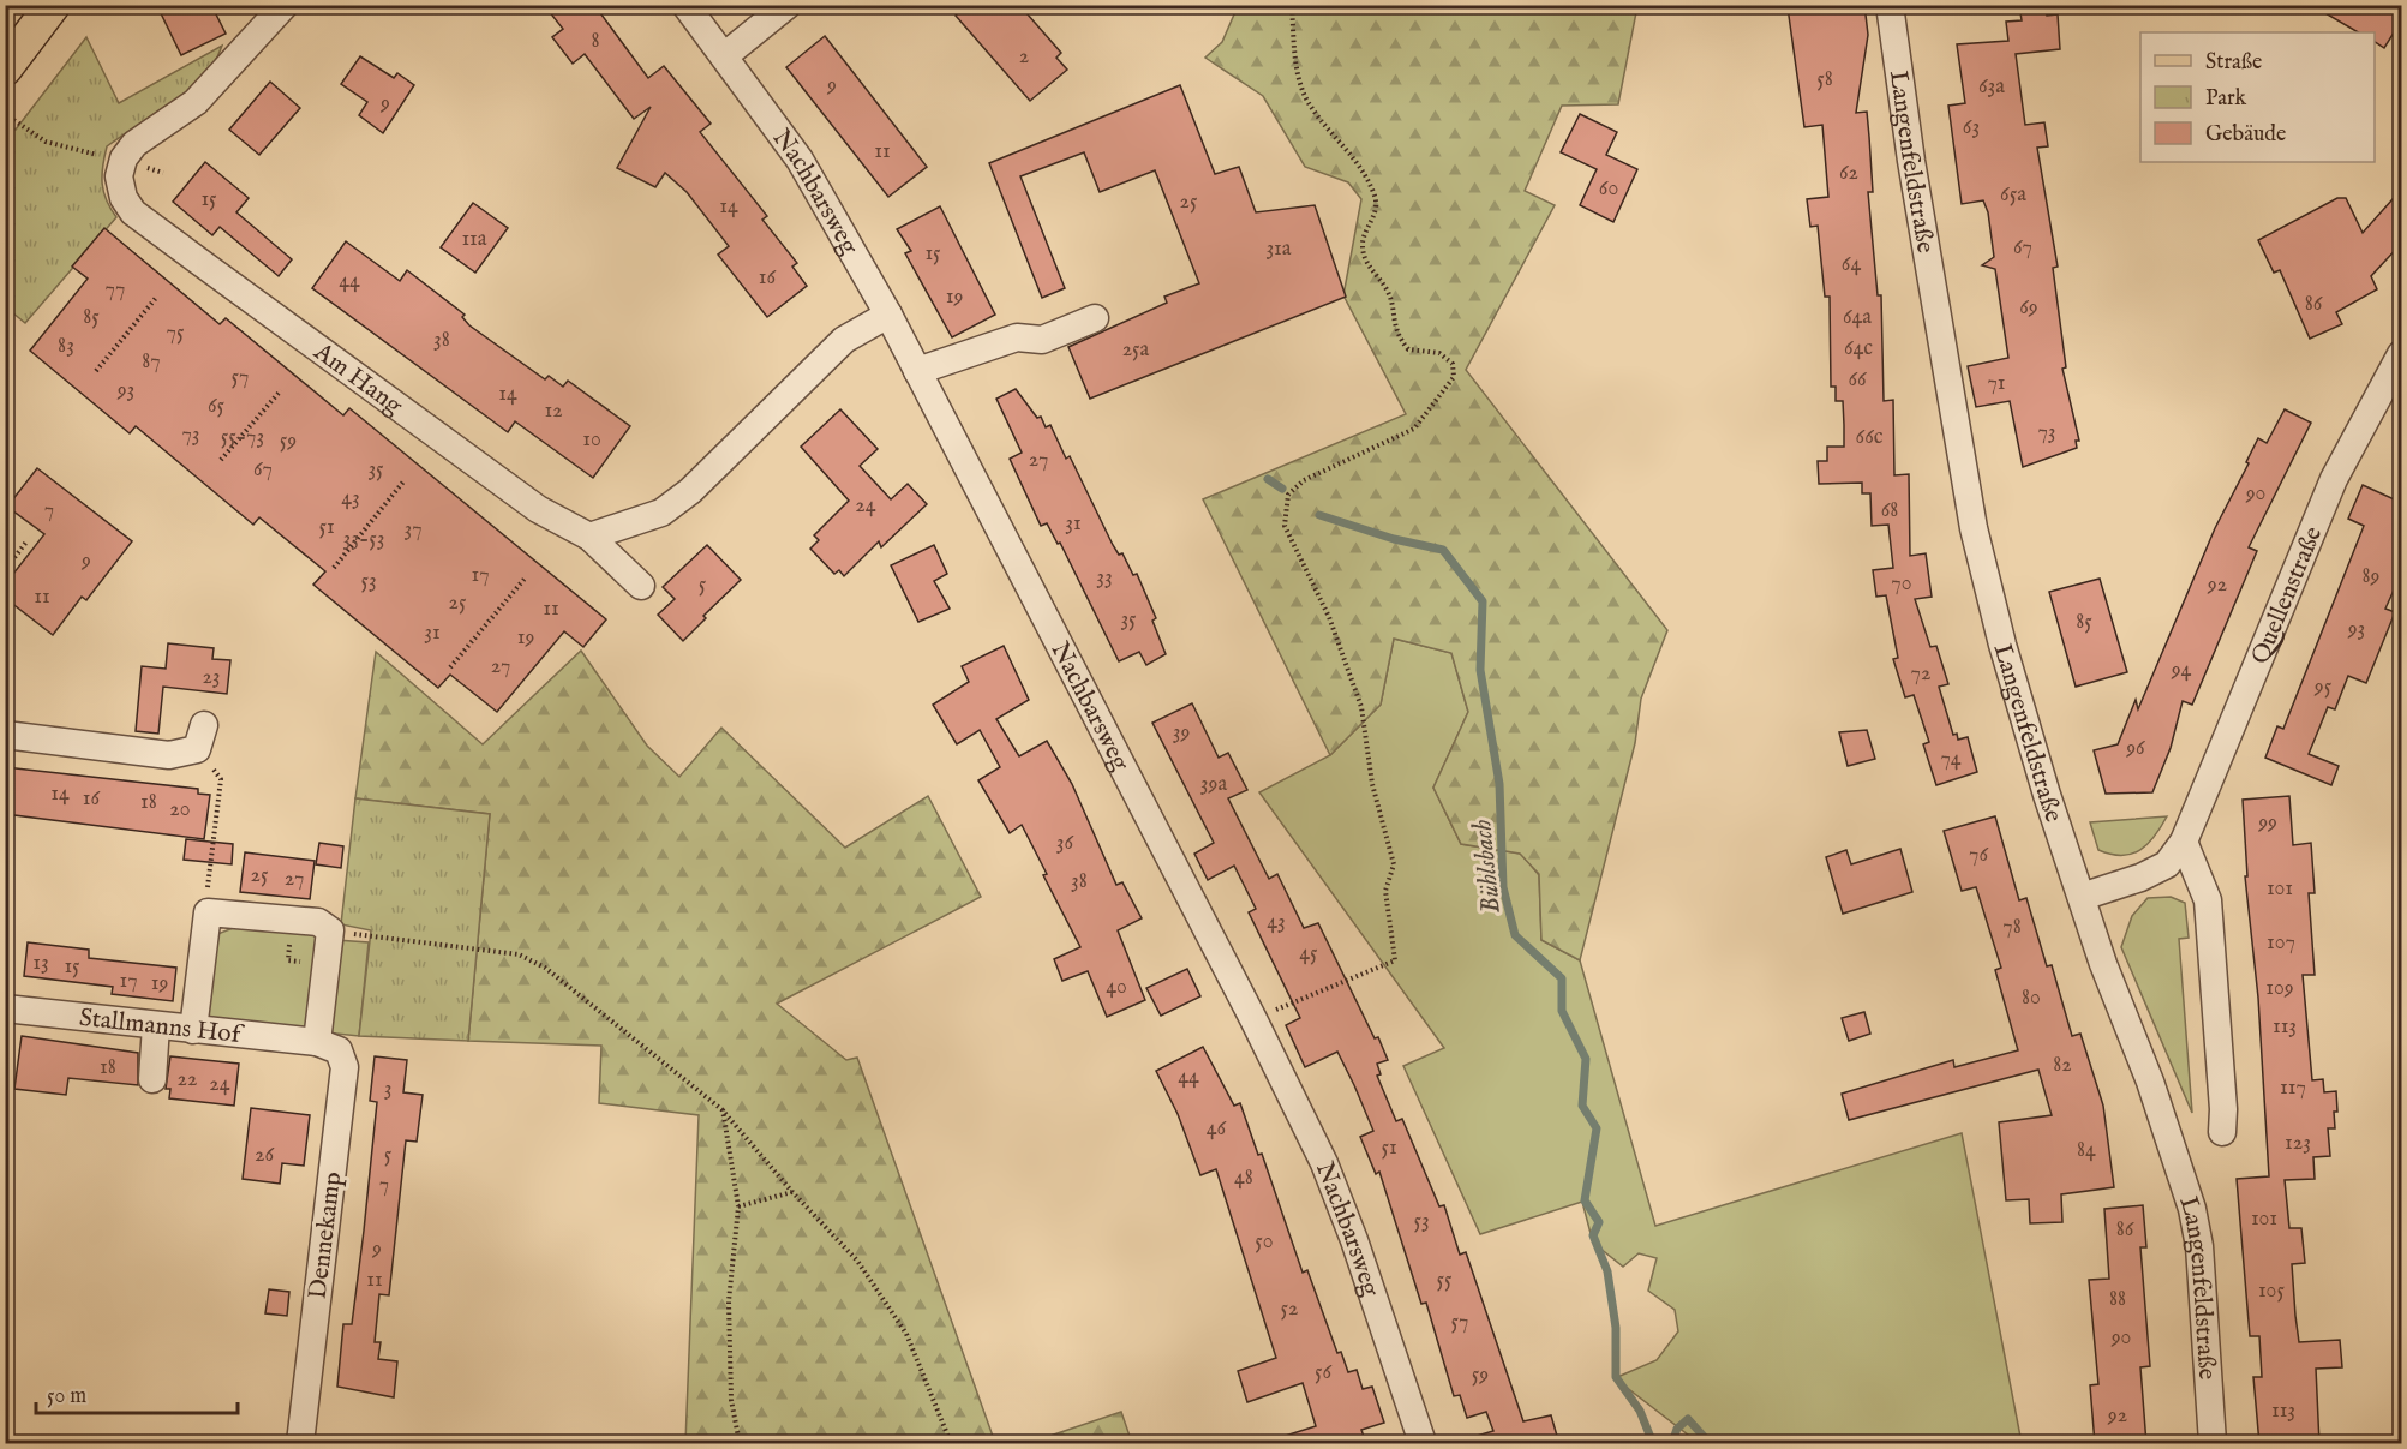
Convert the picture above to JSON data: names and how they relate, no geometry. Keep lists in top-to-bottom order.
{
  "streets": {
    "street": [
      "Langenfeldstraße",
      "Nachbarsweg",
      "Am Hang",
      "Quellenstraße",
      "Stallmanns Hof",
      "Dennekamp"
    ]
  },
  "crossings": [
    ["Langenfeldstraße", "Quellenstraße"],
    ["Stallmanns Hof", "Dennekamp"]
  ],
  "water": ["Bühlsbach"],
  "house_numbers": [
    "8",
    "2",
    "58",
    "9",
    "63a",
    "9",
    "63",
    "11",
    "62",
    "60",
    "65a",
    "15",
    "25",
    "14",
    "11a",
    "67",
    "31a",
    "15",
    "64",
    "16",
    "44",
    "77",
    "19",
    "86",
    "69",
    "85",
    "64a",
    "75",
    "38",
    "83",
    "64c",
    "25a",
    "87",
    "57",
    "66",
    "71",
    "93",
    "14",
    "65",
    "12",
    "73",
    "73",
    "55-73",
    "66c",
    "10",
    "59",
    "27",
    "67",
    "35",
    "90",
    "43",
    "24",
    "7",
    "68",
    "31",
    "51",
    "37",
    "33-53",
    "9",
    "17",
    "89",
    "33",
    "53",
    "70",
    "5",
    "92",
    "11",
    "25",
    "11",
    "35",
    "85",
    "93",
    "31",
    "19",
    "27",
    "94",
    "72",
    "23",
    "95",
    "39",
    "96",
    "74",
    "39a",
    "14",
    "16",
    "18",
    "20",
    "99",
    "36",
    "76",
    "25",
    "27",
    "38",
    "101",
    "43",
    "78",
    "107",
    "45",
    "13",
    "15",
    "17",
    "19",
    "40",
    "109",
    "80",
    "113",
    "82",
    "18",
    "44",
    "22",
    "24",
    "117",
    "3",
    "46",
    "123",
    "51",
    "84",
    "26",
    "5",
    "48",
    "7",
    "101",
    "53",
    "86",
    "50",
    "9",
    "11",
    "55",
    "105",
    "88",
    "52",
    "57",
    "90",
    "56",
    "59",
    "113",
    "92"
  ],
  "legend": ["Straße", "Park", "Gebäude"],
  "scale_bar": "50 m"
}
